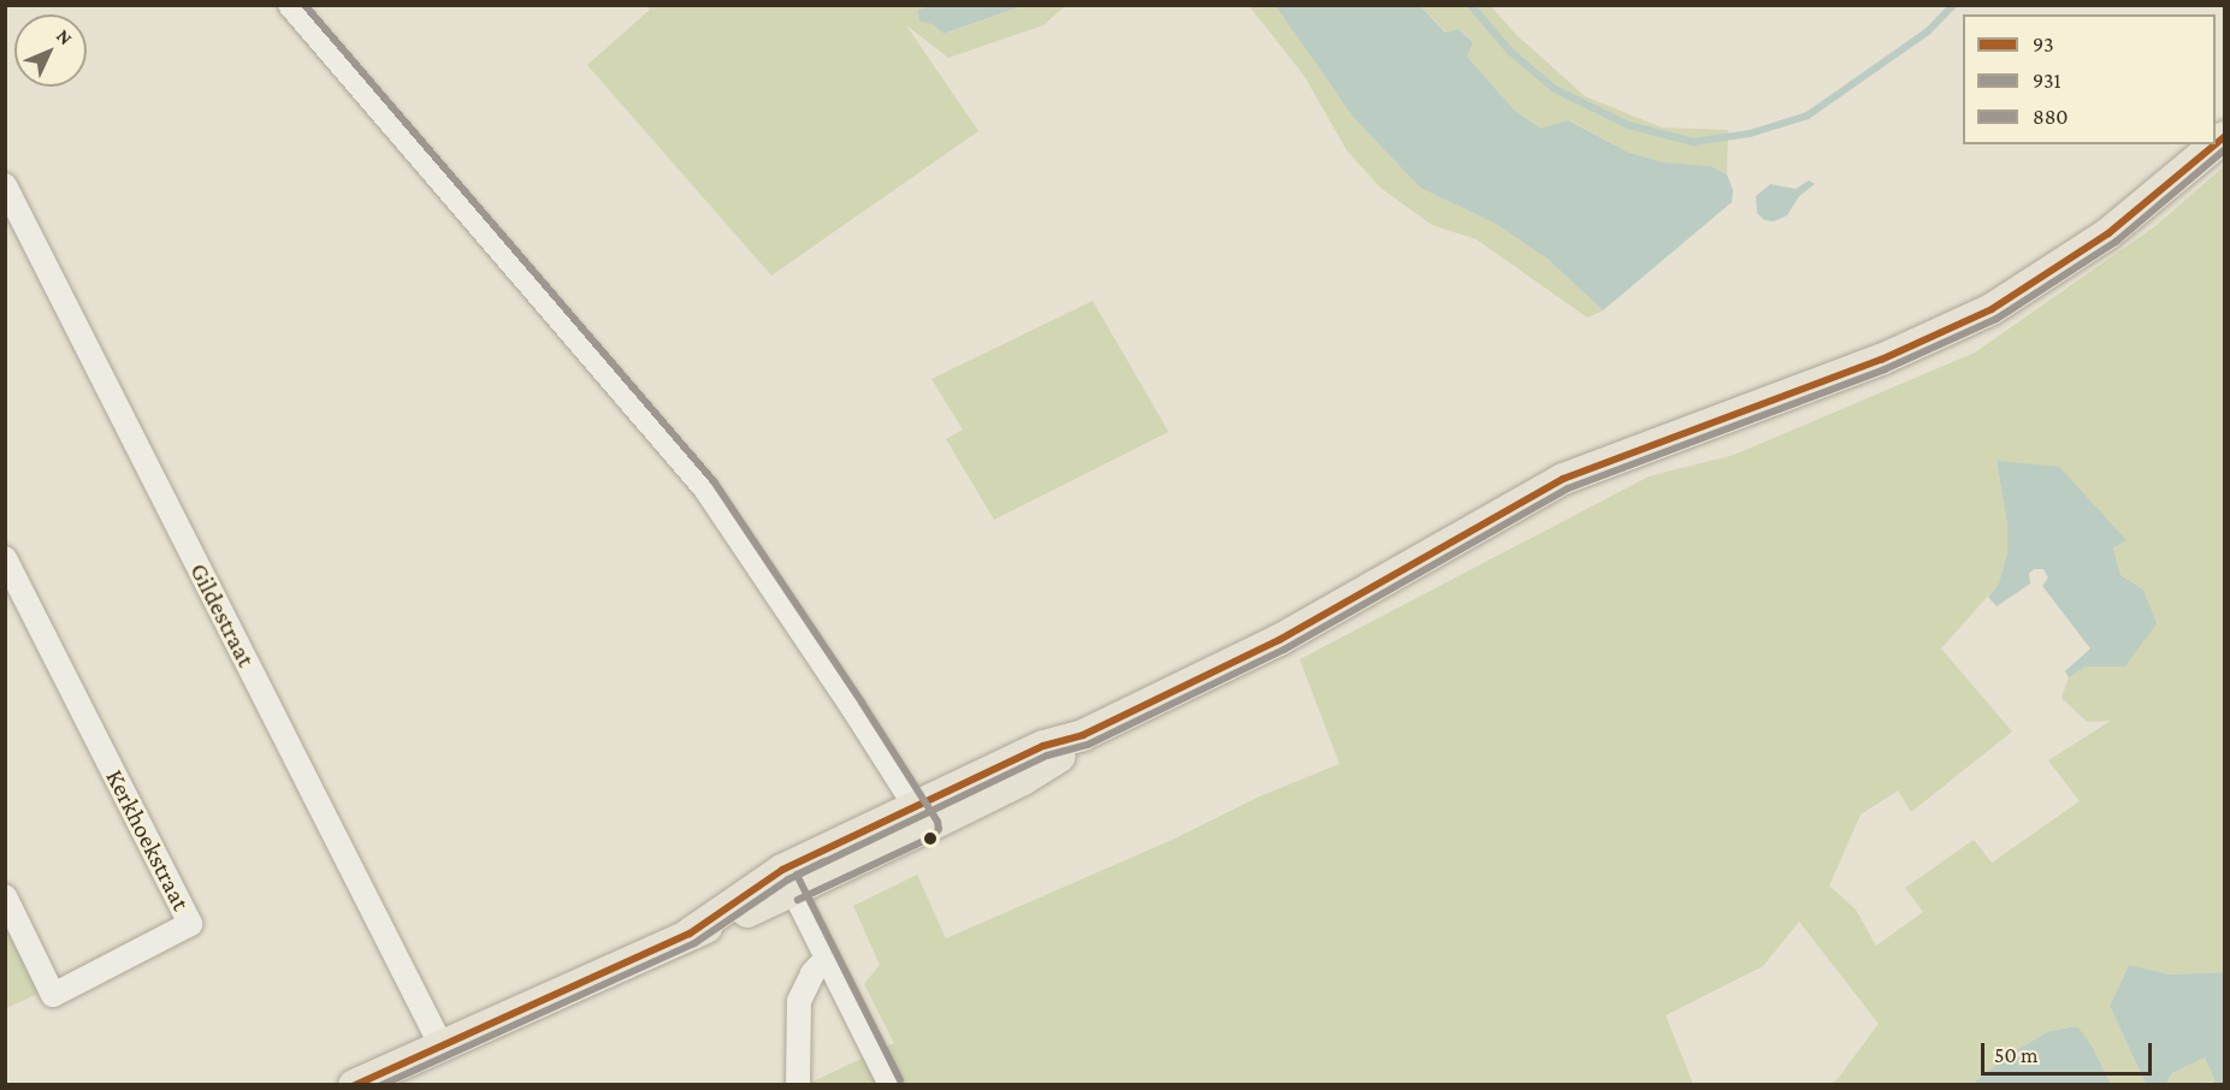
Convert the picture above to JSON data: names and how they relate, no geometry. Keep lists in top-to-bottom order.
{
  "streets": {
    "street": ["Gildestraat", "Kerkhoekstraat"]
  },
  "lines": ["transit line 880", "transit line 93", "transit line 931"],
  "legend": ["93", "931", "880"],
  "scale_bar": "50 m",
  "north": "top right"
}
